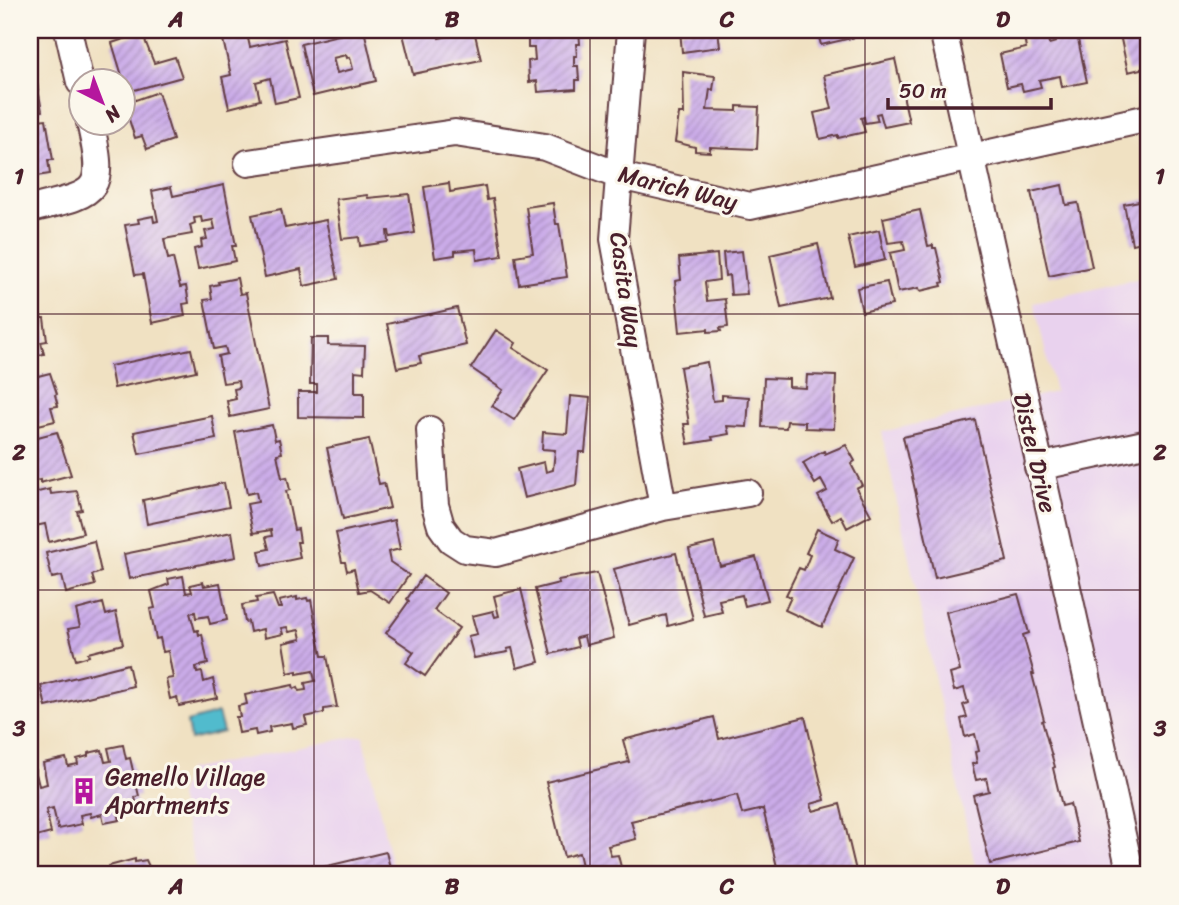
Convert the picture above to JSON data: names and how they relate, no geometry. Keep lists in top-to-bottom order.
{
  "streets": {
    "street": ["Marich Way", "Casita Way", "Distel Drive"]
  },
  "crossings": [
    ["Marich Way", "Casita Way"],
    ["Marich Way", "Distel Drive"]
  ],
  "places": {
    "building": ["Gemello Village Apartments"]
  },
  "scale_bar": "50 m",
  "north": "bottom right",
  "grid": {
    "columns": [
      "A",
      "B",
      "C",
      "D"
    ],
    "rows": ["1", "2", "3"]
  }
}
